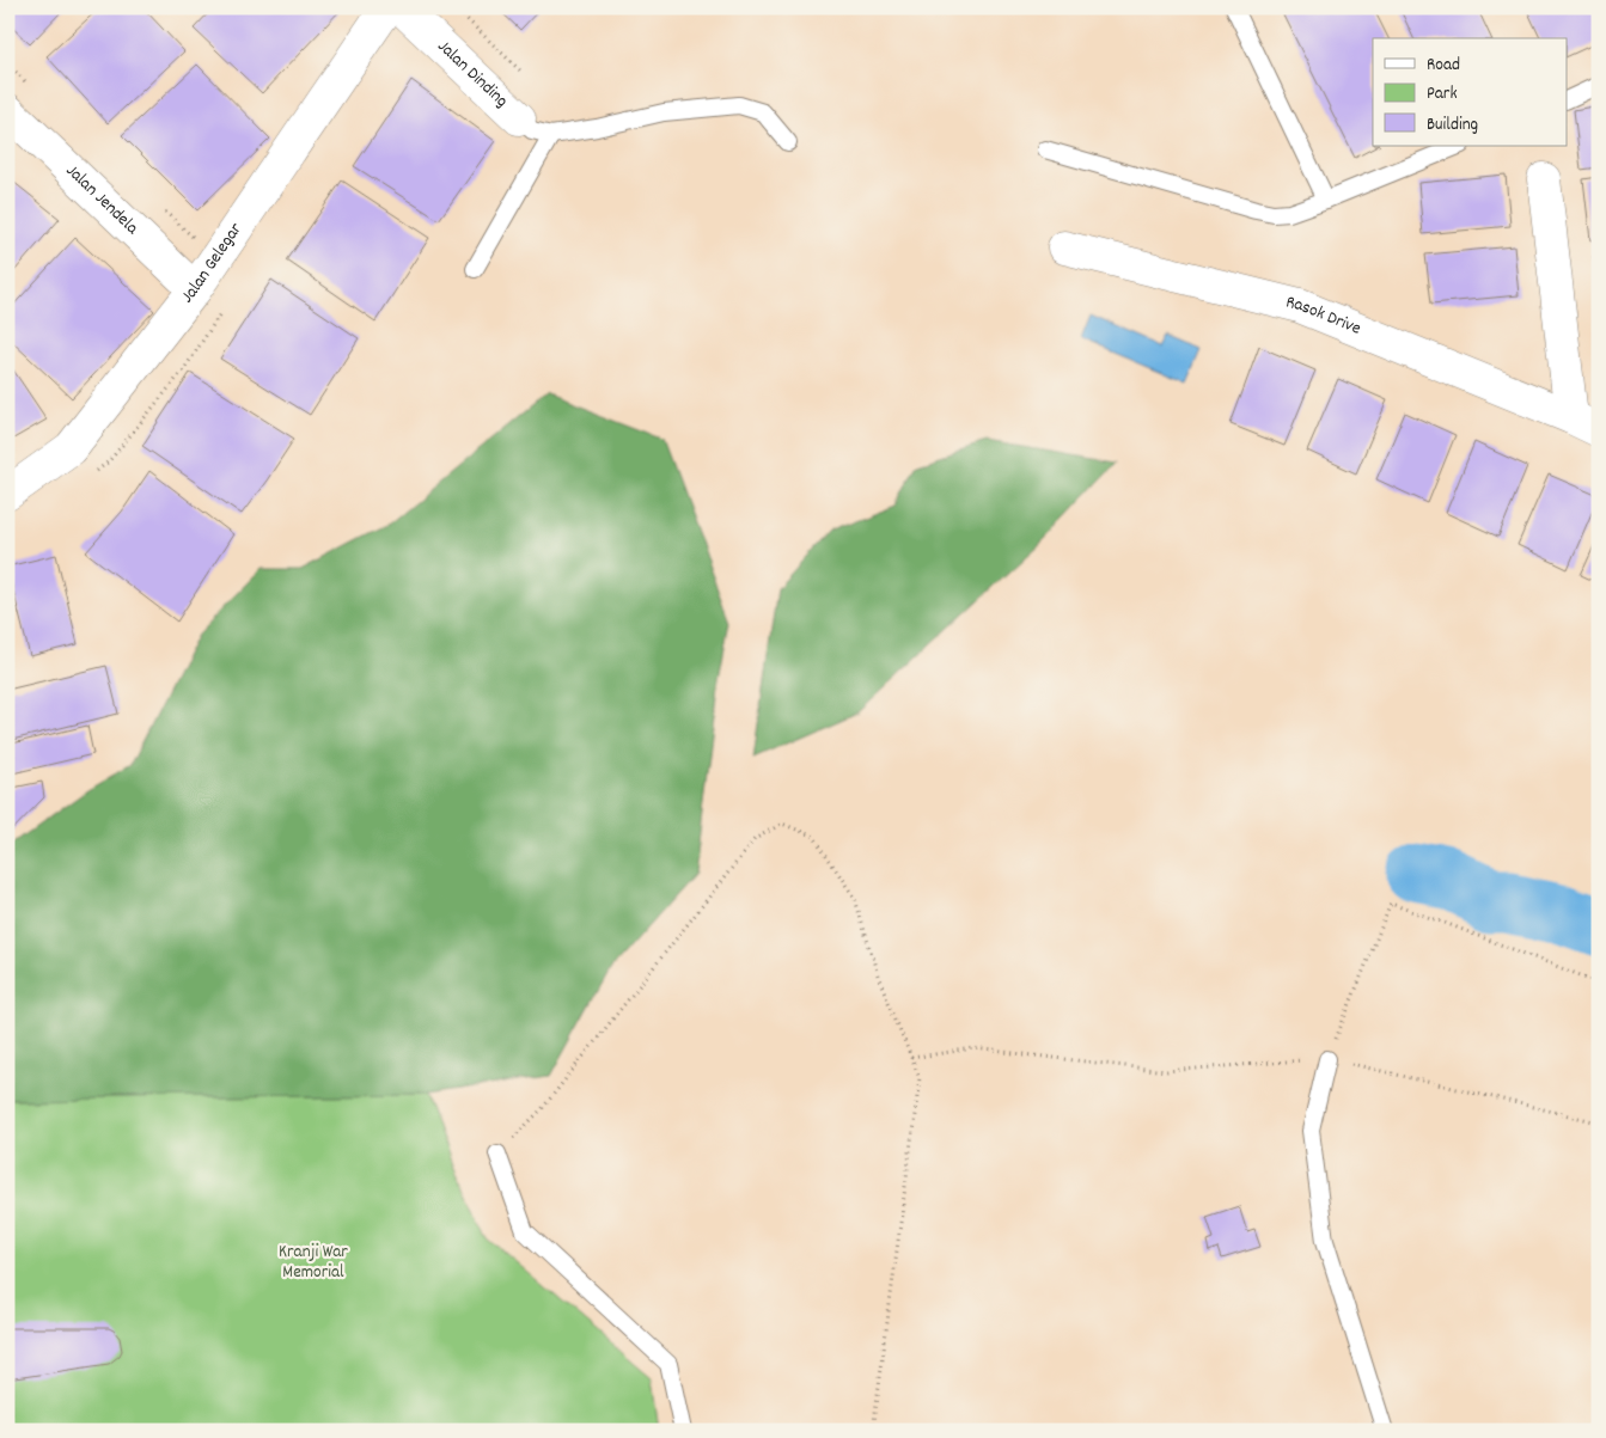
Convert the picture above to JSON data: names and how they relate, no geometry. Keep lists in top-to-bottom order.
{
  "streets": {
    "street": [
      "Jalan Dinding",
      "Jalan Jendela",
      "Jalan Gelegar",
      "Rasok Drive"
    ]
  },
  "crossings": [
    ["Jalan Jendela", "Jalan Gelegar"]
  ],
  "parks": ["Kranji War Memorial"],
  "legend": ["Road", "Park", "Building"]
}
